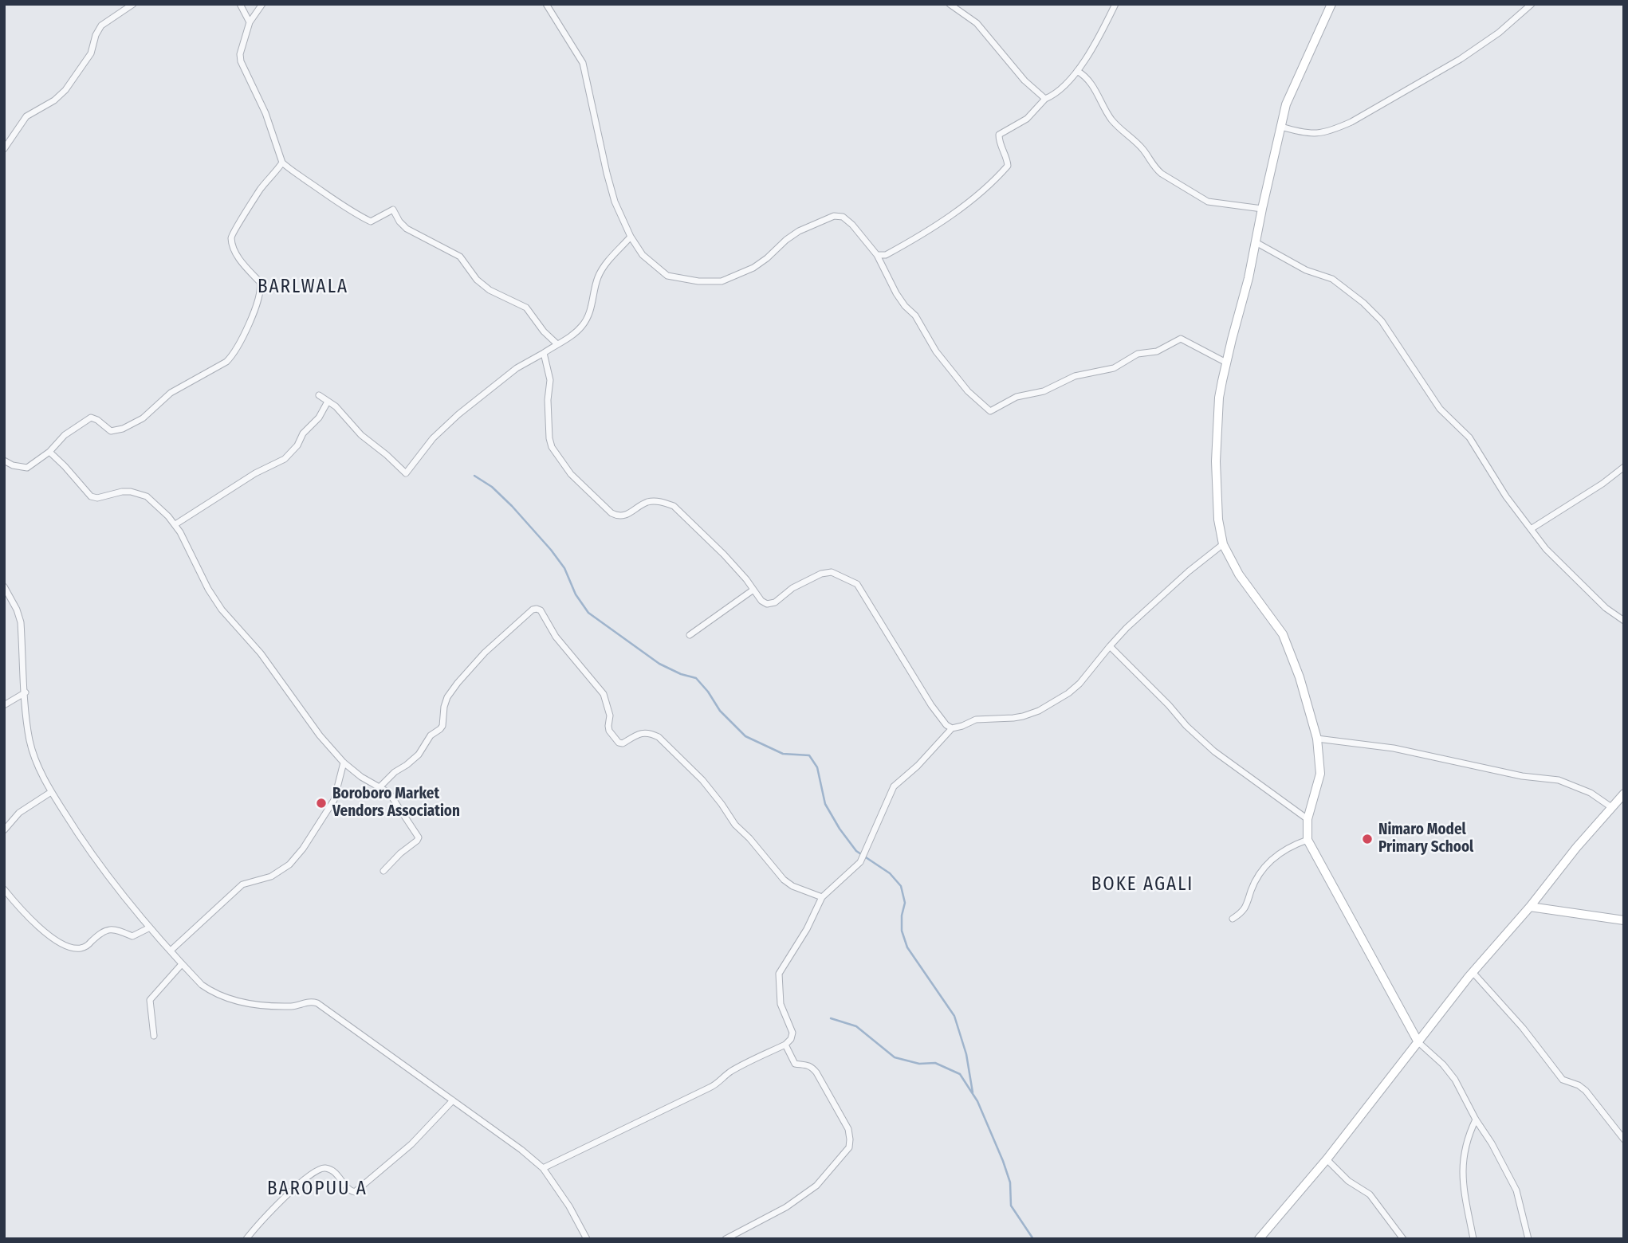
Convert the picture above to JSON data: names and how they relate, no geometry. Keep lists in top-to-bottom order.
{
  "districts": ["BARLWALA", "BOKE AGALI", "BAROPUU A"],
  "places": ["Boroboro Market Vendors Association", "Nimaro Model Primary School"]
}
